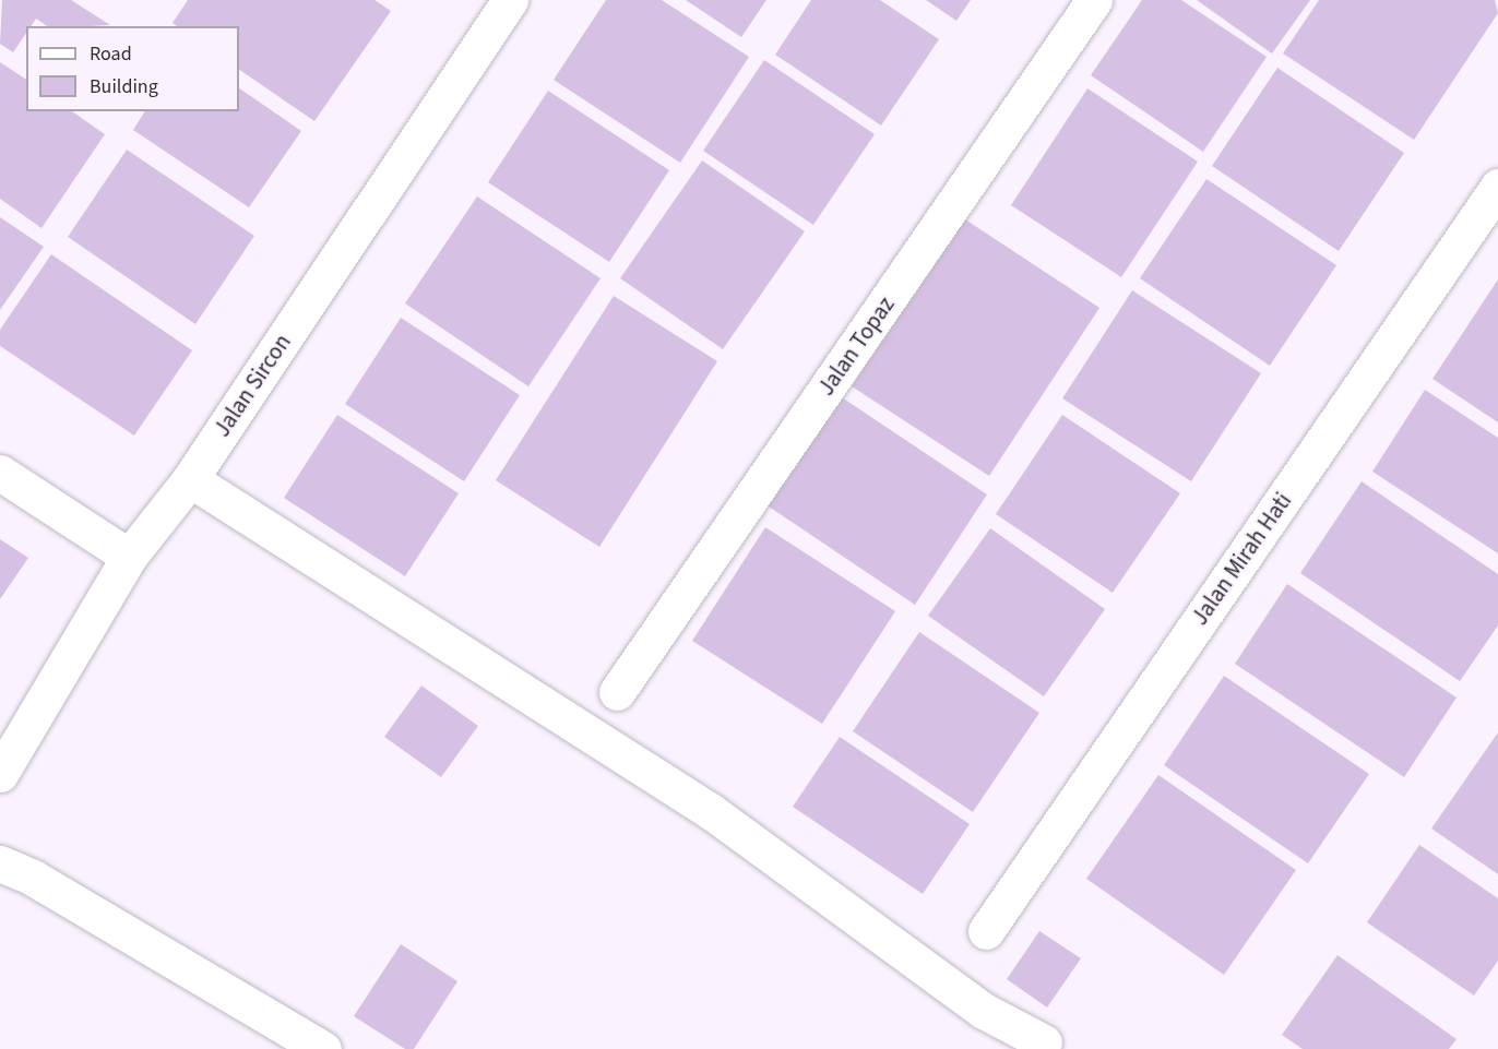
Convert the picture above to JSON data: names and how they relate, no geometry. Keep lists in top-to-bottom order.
{
  "streets": {
    "street": ["Jalan Topaz", "Jalan Sircon", "Jalan Mirah Hati"]
  },
  "legend": ["Road", "Building"]
}
